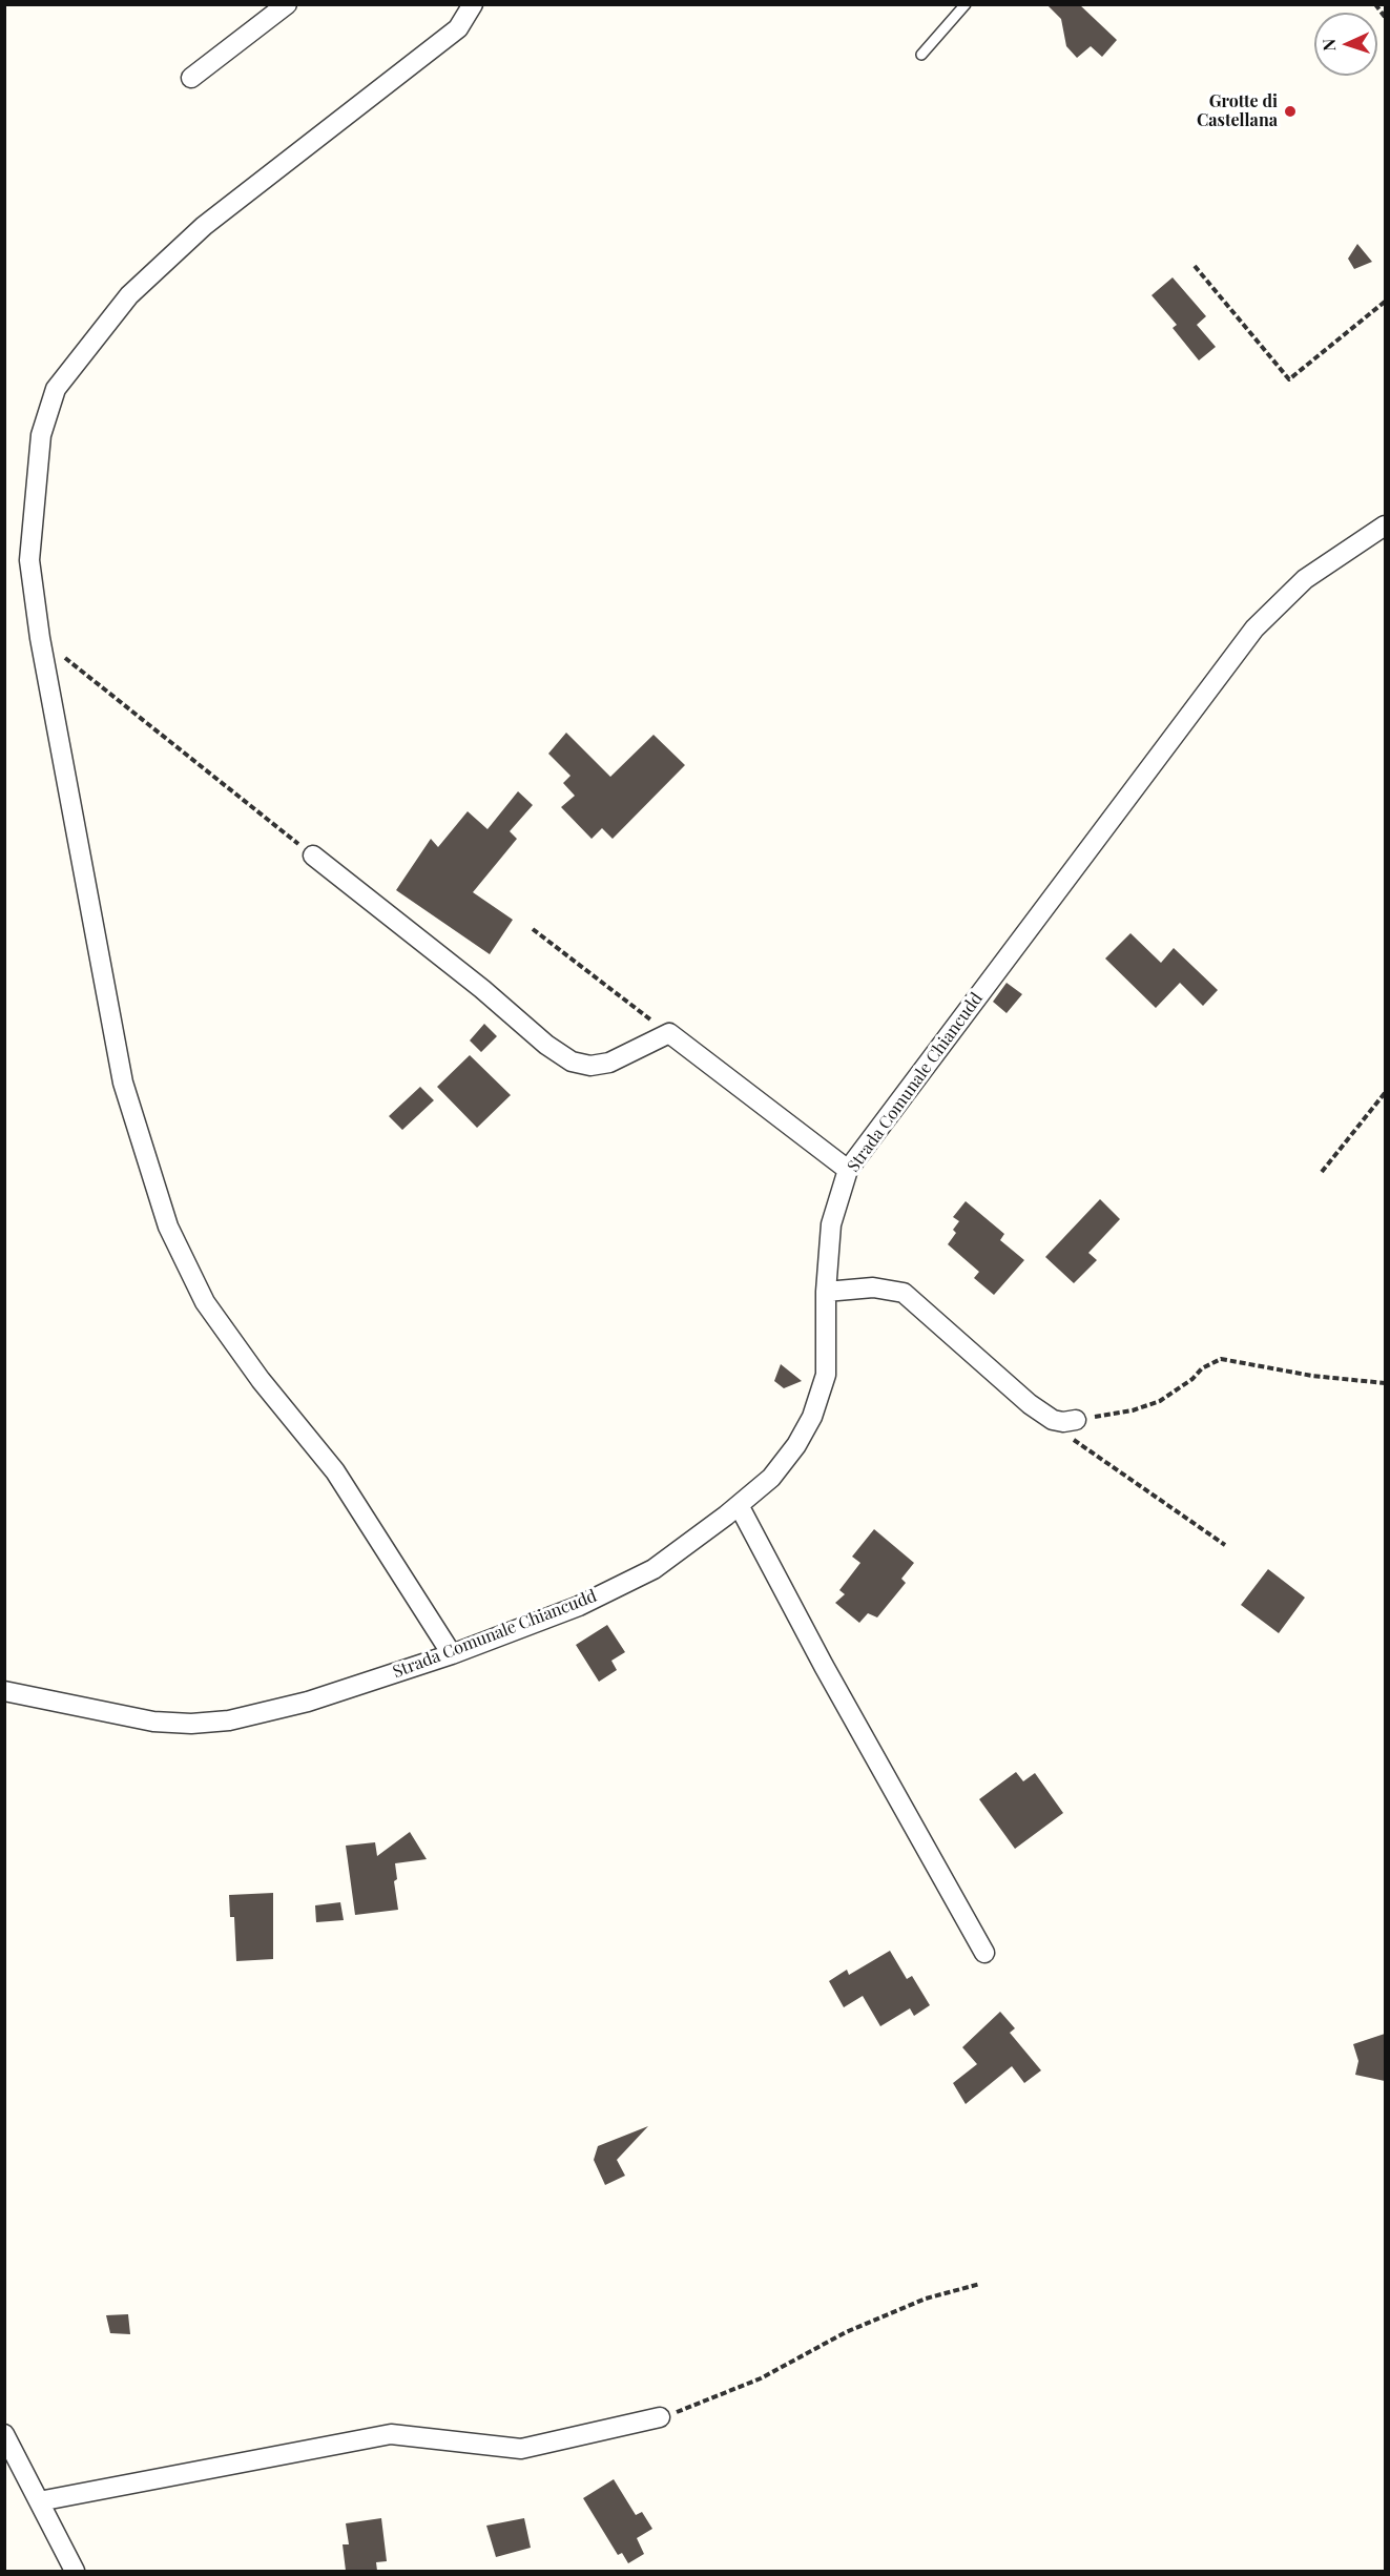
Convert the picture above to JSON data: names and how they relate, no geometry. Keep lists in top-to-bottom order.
{
  "streets": {
    "street": ["Strada Comunale Chiancudd"]
  },
  "places": ["Grotte di Castellana"],
  "north": "left"
}
